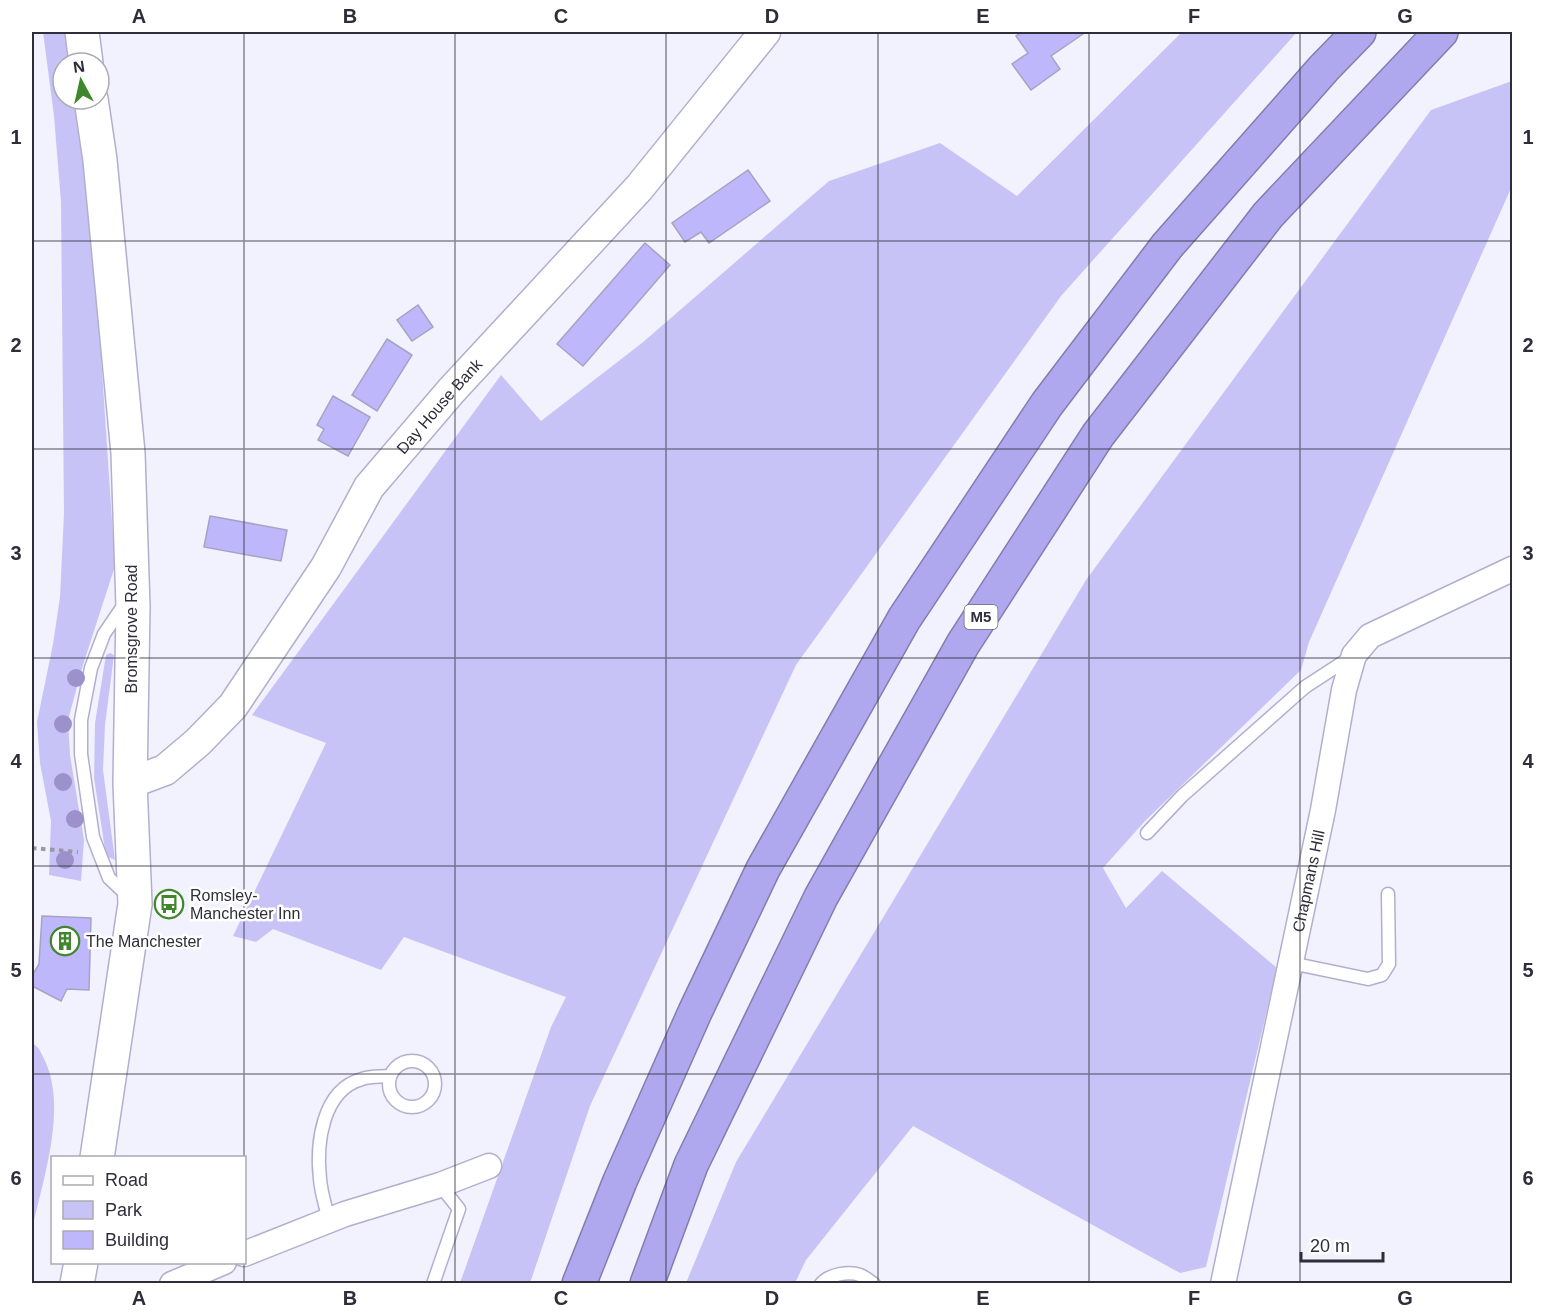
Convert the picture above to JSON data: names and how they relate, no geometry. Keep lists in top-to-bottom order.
{
  "streets": {
    "highway": ["M5"],
    "main road": ["Bromsgrove Road"],
    "street": ["Day House Bank", "Chapmans Hill"]
  },
  "crossings": [
    ["Day House Bank", "Bromsgrove Road"]
  ],
  "places": {
    "bus stop": ["Romsley- Manchester Inn"],
    "building": ["The Manchester"]
  },
  "legend": ["Road", "Park", "Building"],
  "scale_bar": "20 m",
  "north": "top",
  "grid": {
    "columns": [
      "A",
      "B",
      "C",
      "D",
      "E",
      "F",
      "G"
    ],
    "rows": [
      "1",
      "2",
      "3",
      "4",
      "5",
      "6"
    ]
  }
}
